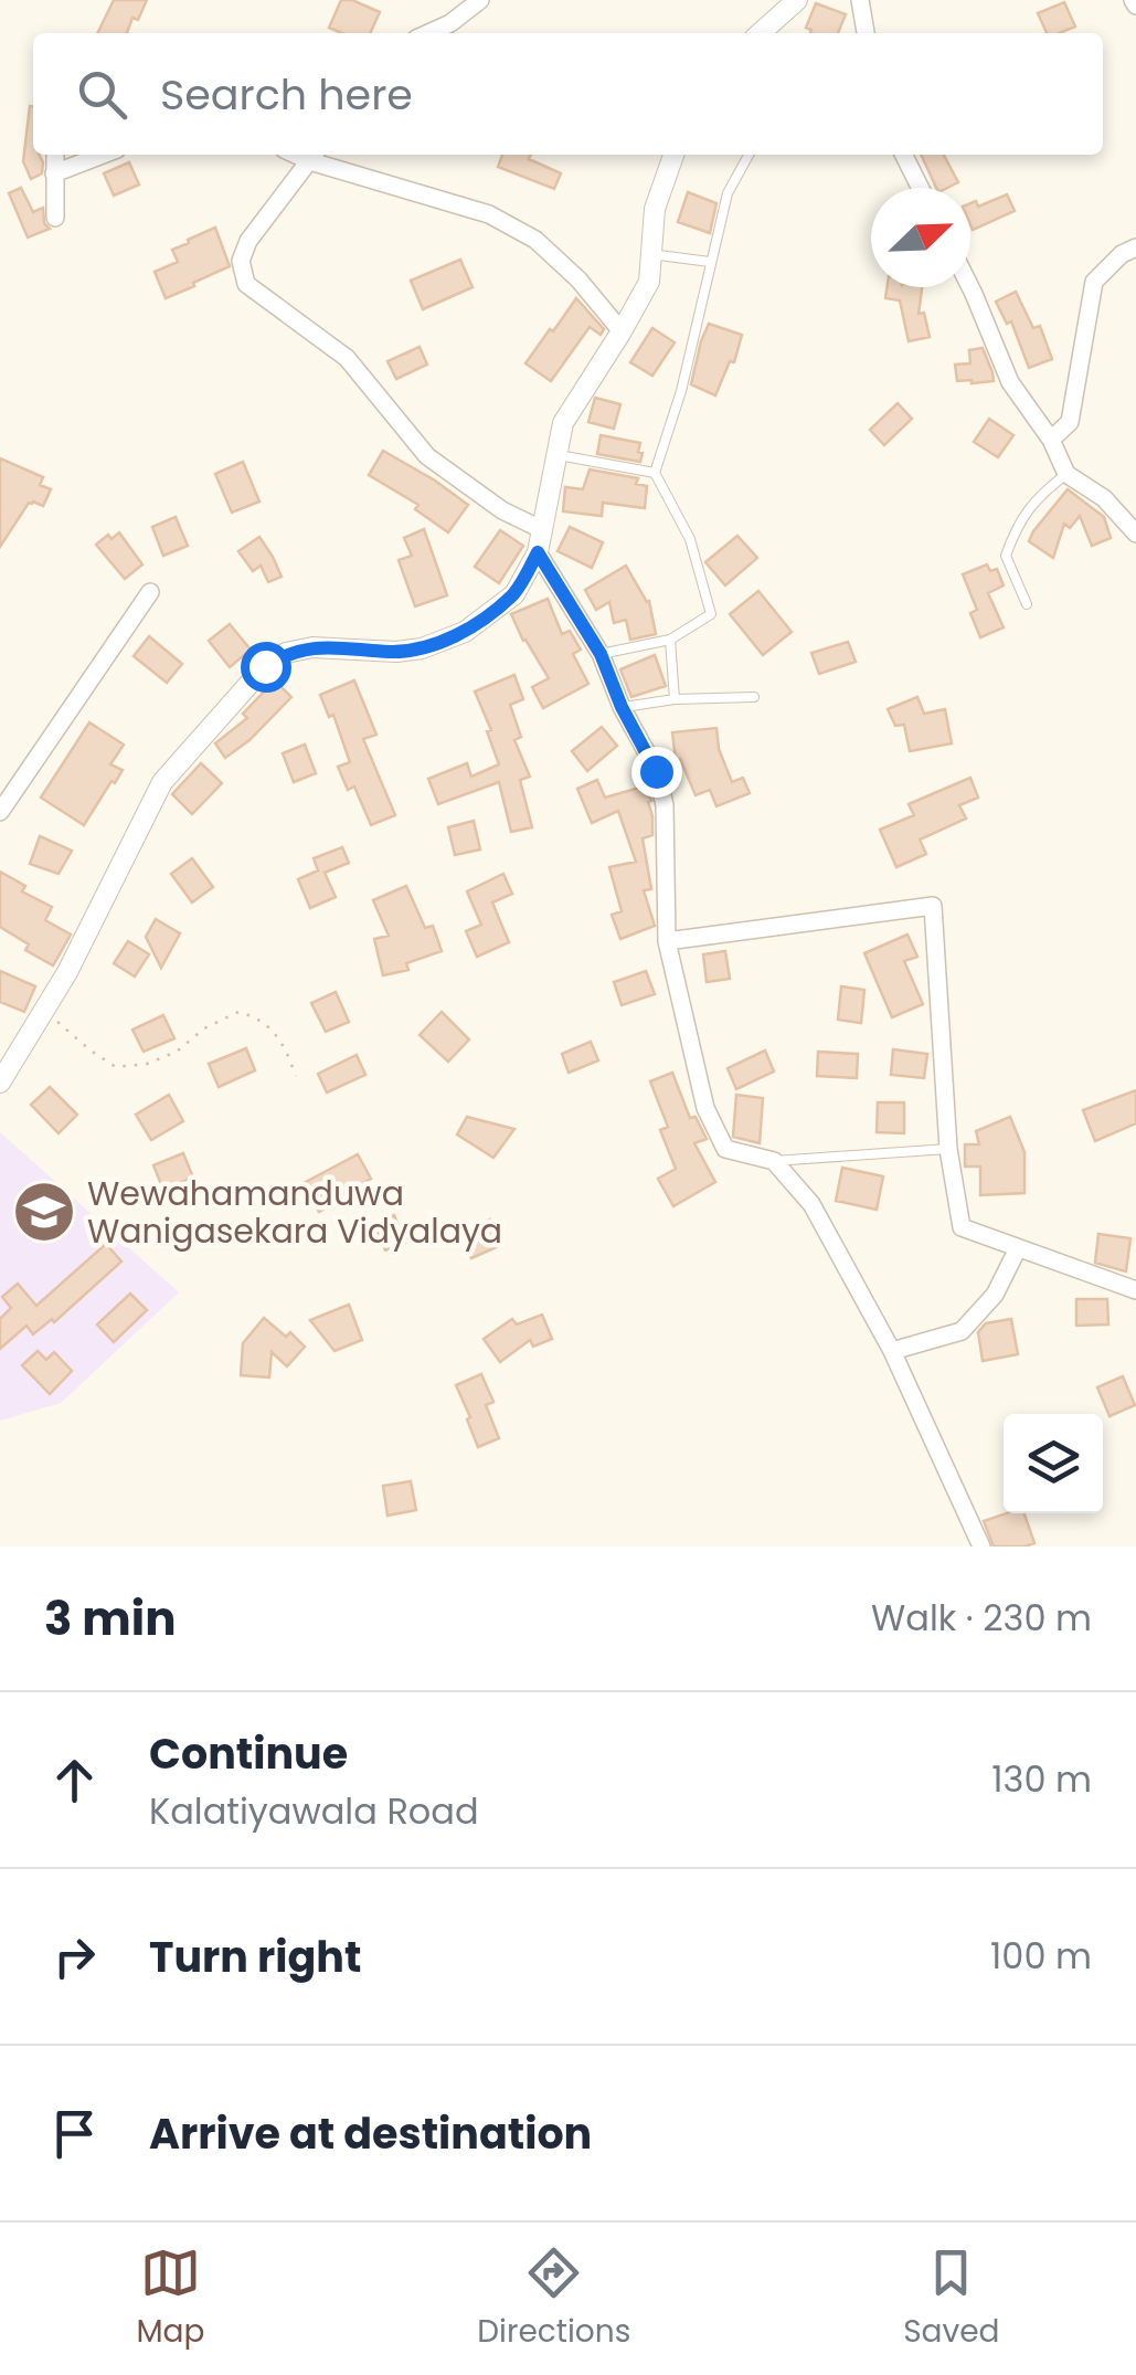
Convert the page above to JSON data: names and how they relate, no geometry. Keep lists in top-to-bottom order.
{
  "places": {
    "school or university": ["Wewahamanduwa Wanigasekara Vidyalaya"]
  },
  "north": "top right",
  "page": {
    "search": "Search here",
    "heading": ["3 min", "Walk · 230 m"],
    "list": [
      ["Continue", "Kalatiyawala Road", "130 m"],
      ["Turn right", "100 m"],
      "Arrive at destination"
    ],
    "nav": ["Map", "Directions", "Saved"]
  }
}
